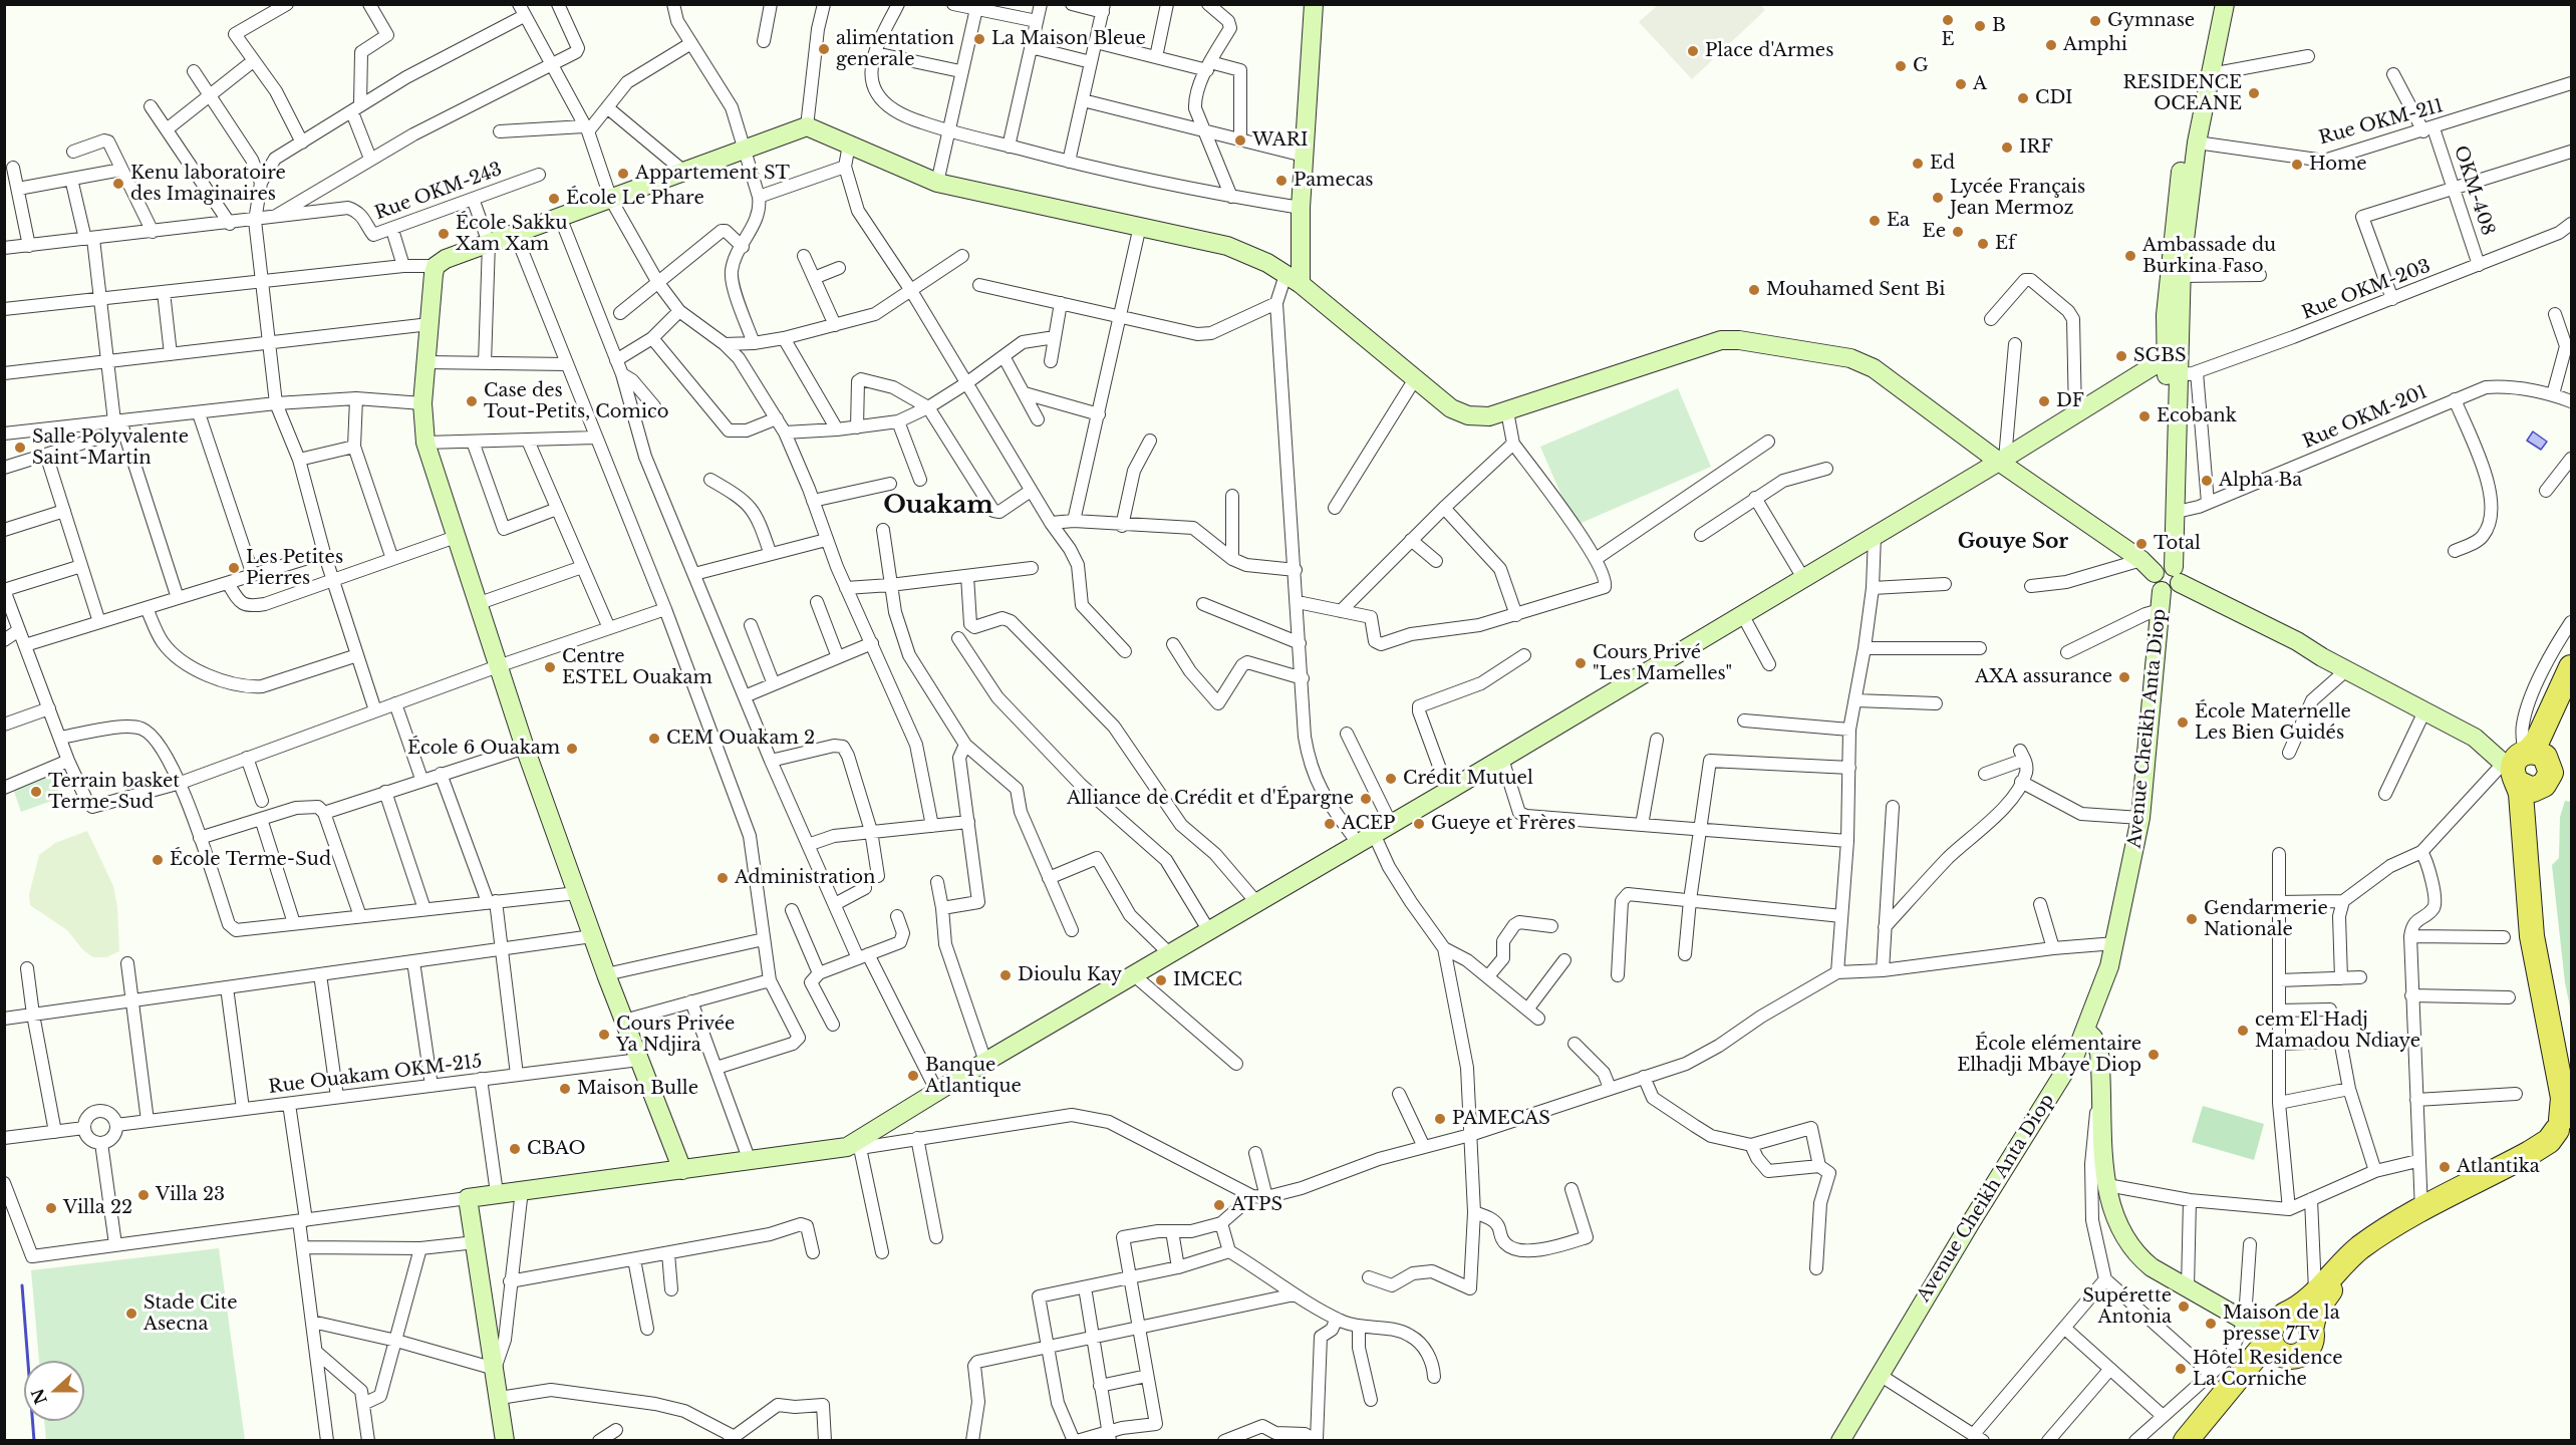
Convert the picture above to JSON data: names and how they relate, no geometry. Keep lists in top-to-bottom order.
{
  "streets": {
    "street": [
      "Rue OKM-211",
      "OKM-408",
      "Rue OKM-243",
      "Rue OKM-203",
      "Rue OKM-201",
      "Avenue Cheikh Anta Diop",
      "Rue Ouakam OKM-215"
    ]
  },
  "crossings": [
    ["Rue OKM-211", "OKM-408"],
    ["OKM-408", "Rue OKM-203"]
  ],
  "districts": ["Ouakam", "Gouye Sor"],
  "places": [
    "E",
    "Gymnase",
    "B",
    "La Maison Bleue",
    "Amphi",
    "alimentation generale",
    "Place d'Armes",
    "G",
    "A",
    "RESIDENCE OCEANE",
    "CDI",
    "WARI",
    "IRF",
    "Ed",
    "Home",
    "Appartement ST",
    "Pamecas",
    "Kenu laboratoire des Imaginaires",
    "Lycée Français Jean Mermoz",
    "École Le Phare",
    "Ea",
    "Ee",
    "École Sakku Xam Xam",
    "Ef",
    "Ambassade du Burkina Faso",
    "Mouhamed Sent Bi",
    "SGBS",
    "Case des Tout-Petits, Comico",
    "DF",
    "Ecobank",
    "Salle Polyvalente Saint-Martin",
    "Alpha Ba",
    "Total",
    "Les Petites Pierres",
    "Cours Privé \"Les Mamelles\"",
    "Centre ESTEL Ouakam",
    "AXA assurance",
    "École Maternelle Les Bien Guidés",
    "CEM Ouakam 2",
    "École 6 Ouakam",
    "Crédit Mutuel",
    "Terrain basket Terme-Sud",
    "Alliance de Crédit et d'Épargne",
    "ACEP",
    "Gueye et Frères",
    "École Terme-Sud",
    "Administration",
    "Gendarmerie Nationale",
    "Dioulu Kay",
    "IMCEC",
    "cem El Hadj Mamadou Ndiaye",
    "Cours Privée Ya Ndjira",
    "École elémentaire Elhadji Mbaye Diop",
    "Banque Atlantique",
    "Maison Bulle",
    "PAMECAS",
    "CBAO",
    "Atlantika",
    "Villa 23",
    "ATPS",
    "Villa 22",
    "Supérette Antonia",
    "Stade Cite Asecna",
    "Maison de la presse 7Tv",
    "Hôtel Residence La Corniche"
  ],
  "north": "left"
}
